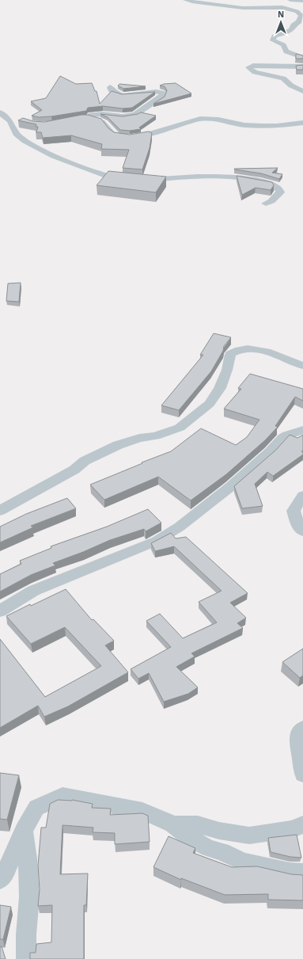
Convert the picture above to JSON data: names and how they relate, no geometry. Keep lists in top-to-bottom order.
{
  "north": "top"
}
